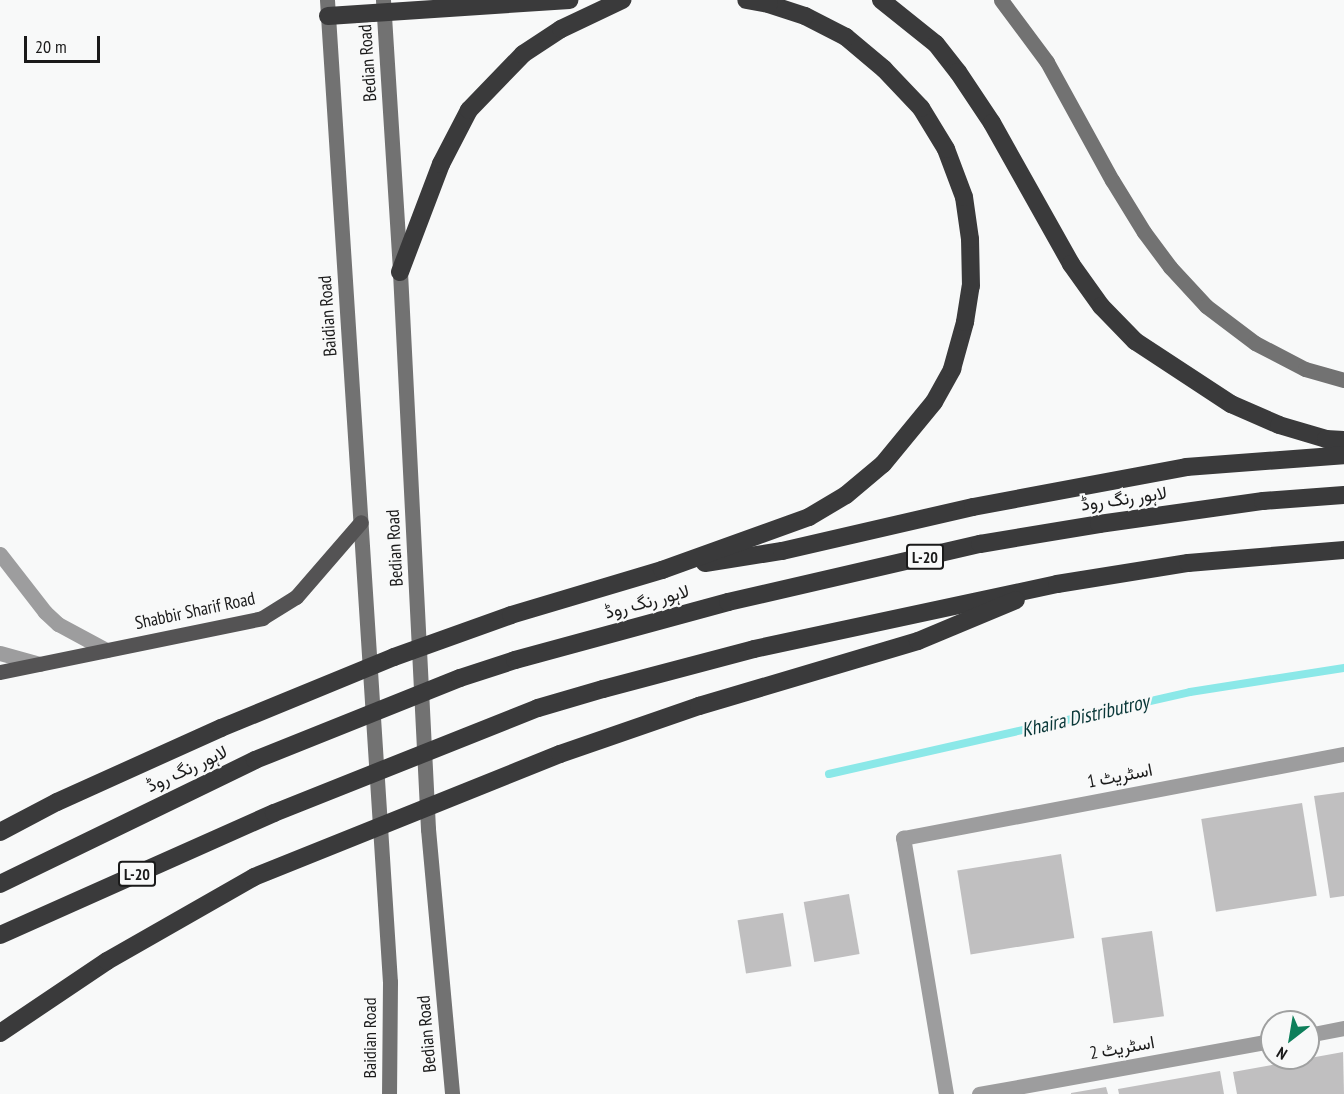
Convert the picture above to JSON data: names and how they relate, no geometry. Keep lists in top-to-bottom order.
{
  "streets": {
    "highway": ["لاہور رنگ روڈ", "L-20"],
    "main road": ["Bedian Road", "Baidian Road", "Shabbir Sharif Road"],
    "street": ["اسٹریٹ 1", "اسٹریٹ 2"]
  },
  "crossings": [
    ["Baidian Road", "Shabbir Sharif Road"]
  ],
  "water": ["Khaira Distributroy"],
  "scale_bar": "20 m",
  "north": "bottom left"
}
